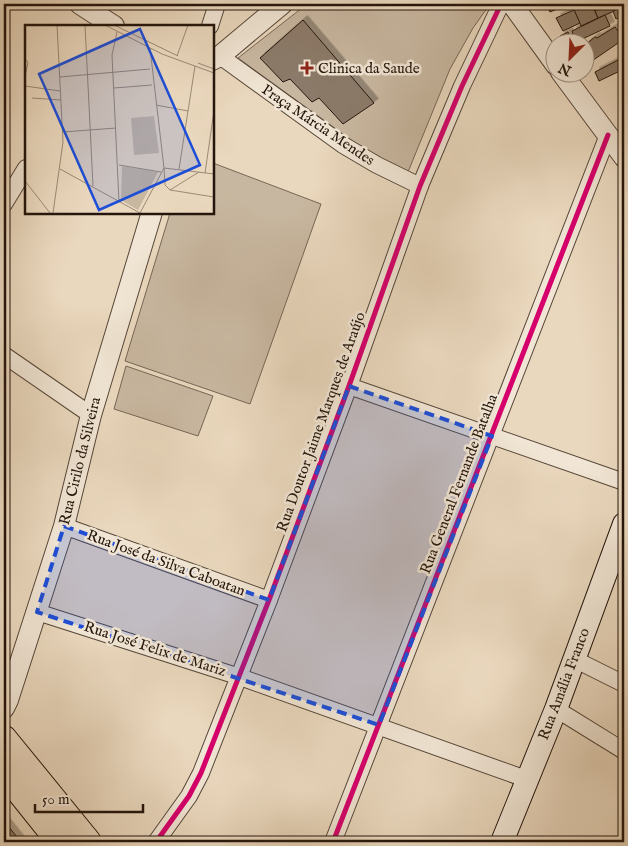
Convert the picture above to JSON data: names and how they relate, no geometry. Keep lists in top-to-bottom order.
{
  "streets": {
    "main road": ["Rua Amália Franco"],
    "street": [
      "Praça Márcia Mendes",
      "Rua Doutor Jaime Marques de Araújo",
      "Rua Cirilo da Silveira",
      "Rua General Fernande Batalha",
      "Rua José da Silva Caboatan",
      "Rua José Felix de Mariz"
    ]
  },
  "crossings": [
    ["Praça Márcia Mendes", "Rua Doutor Jaime Marques de Araújo"],
    ["Rua Doutor Jaime Marques de Araújo", "Rua José da Silva Caboatan"],
    ["Rua Doutor Jaime Marques de Araújo", "Rua José Felix de Mariz"],
    ["Rua Cirilo da Silveira", "Rua José da Silva Caboatan"],
    ["Rua Cirilo da Silveira", "Rua José Felix de Mariz"],
    ["Rua General Fernande Batalha", "Rua José Felix de Mariz"],
    ["Rua José Felix de Mariz", "Rua Amália Franco"]
  ],
  "places": {
    "health": ["Clinica da Saude"]
  },
  "scale_bar": "50 m",
  "north": "bottom left"
}
